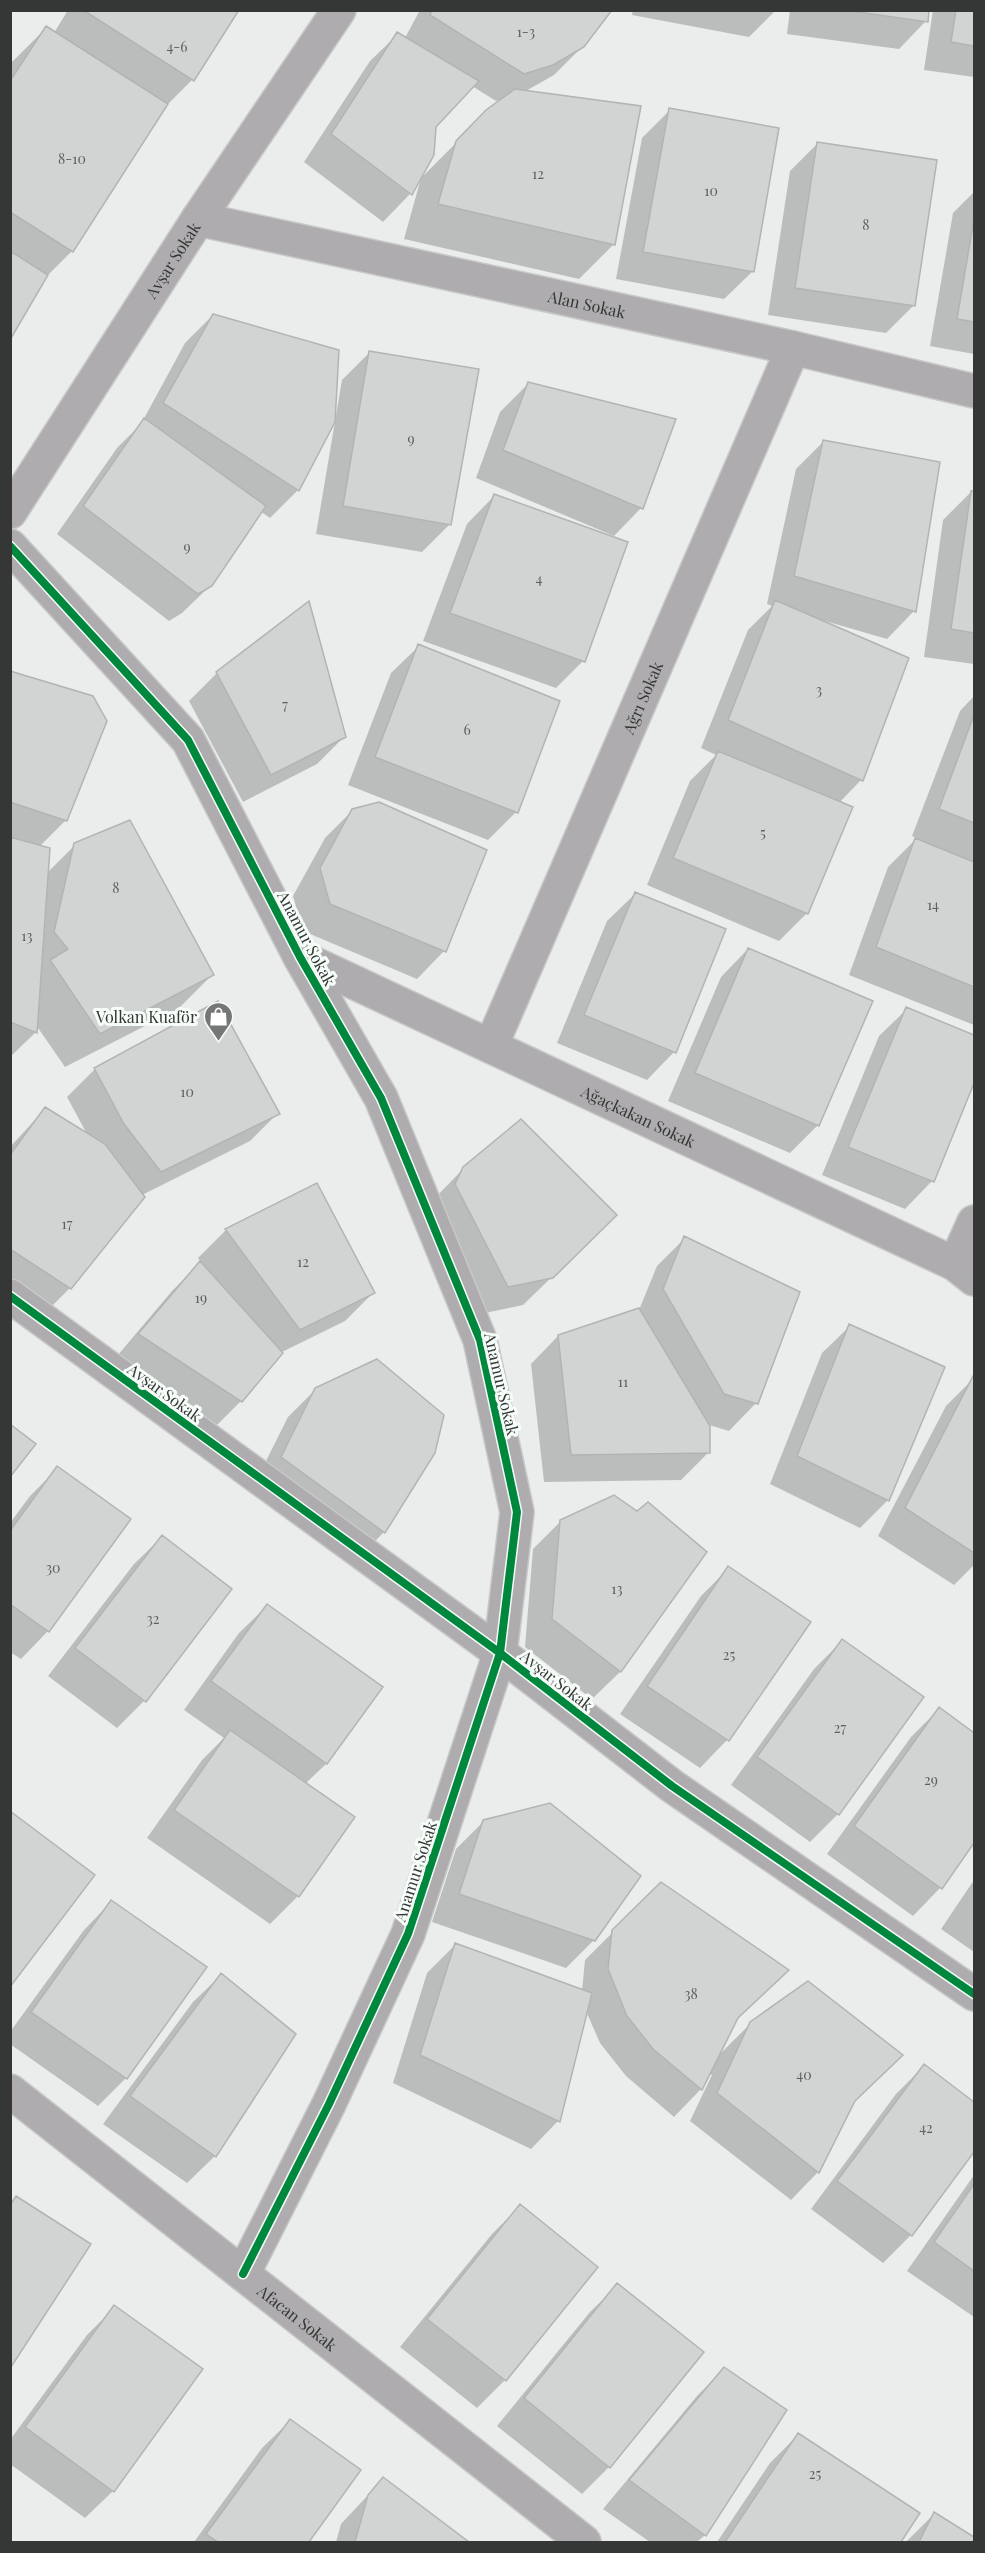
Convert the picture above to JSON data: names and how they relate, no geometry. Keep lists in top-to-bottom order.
{
  "streets": {
    "street": [
      "Avşar Sokak",
      "Alan Sokak",
      "Ağrı Sokak",
      "Anamur Sokak",
      "Ağaçkakan Sokak",
      "Afacan Sokak"
    ]
  },
  "crossings": [
    ["Avşar Sokak", "Alan Sokak"],
    ["Avşar Sokak", "Anamur Sokak"],
    ["Alan Sokak", "Ağrı Sokak"],
    ["Ağrı Sokak", "Ağaçkakan Sokak"],
    ["Anamur Sokak", "Ağaçkakan Sokak"],
    ["Anamur Sokak", "Afacan Sokak"]
  ],
  "places": {
    "shop": ["Volkan Kuaför"]
  },
  "house_numbers": [
    "1-3",
    "4-6",
    "8-10",
    "12",
    "10",
    "8",
    "9",
    "9",
    "4",
    "3",
    "7",
    "6",
    "5",
    "8",
    "14",
    "13",
    "10",
    "17",
    "12",
    "19",
    "11",
    "30",
    "13",
    "32",
    "25",
    "27",
    "29",
    "38",
    "40",
    "42",
    "25"
  ]
}
